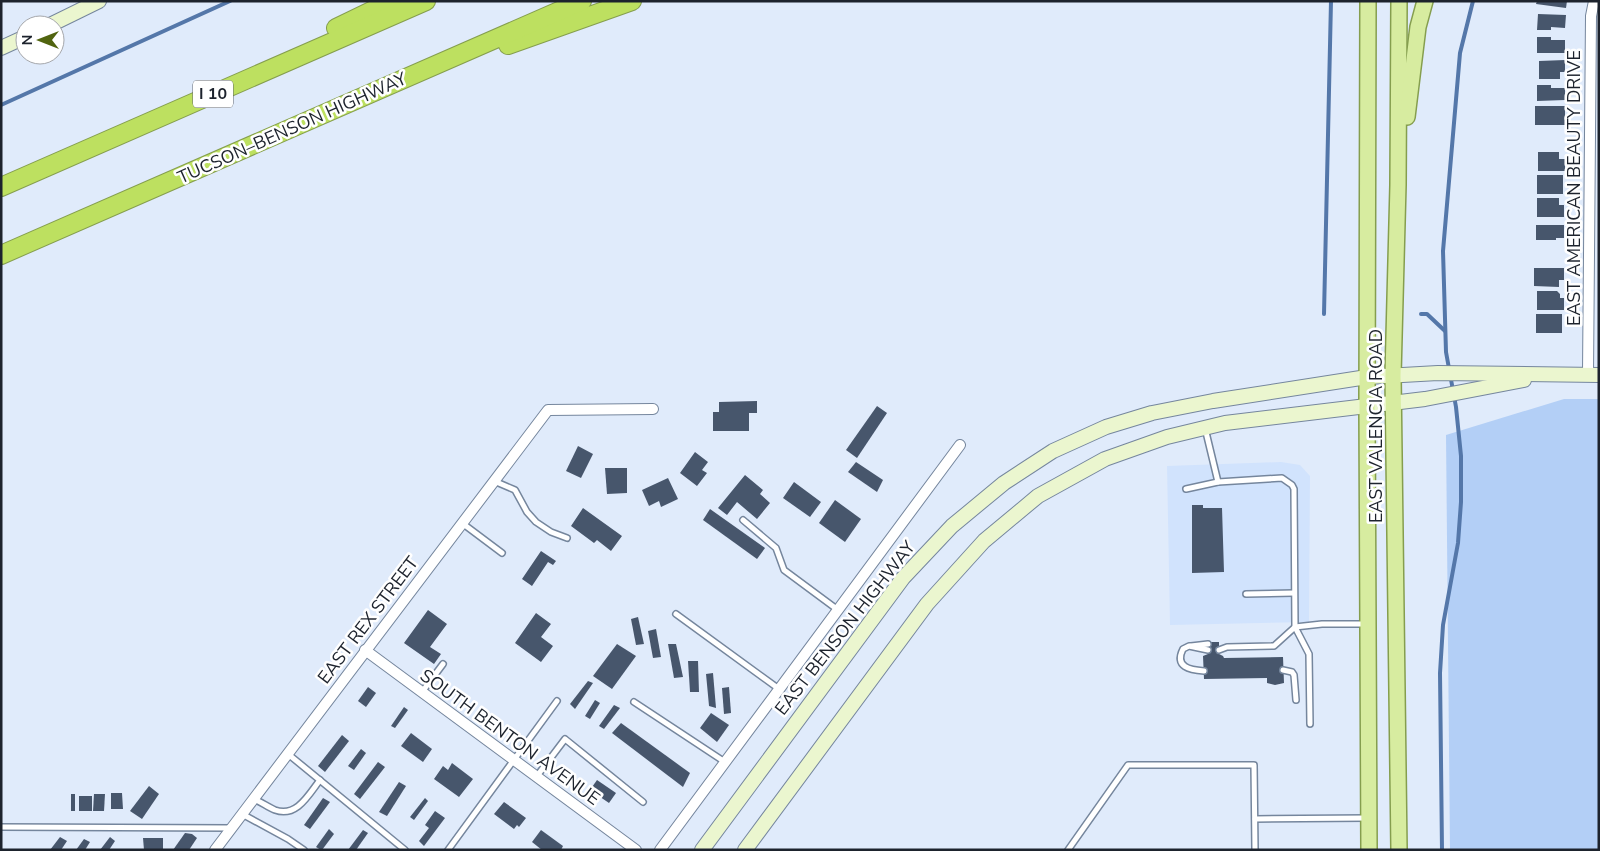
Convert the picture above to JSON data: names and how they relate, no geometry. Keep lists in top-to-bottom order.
{
  "streets": {
    "highway": ["I 10", "TUCSON–BENSON HIGHWAY"],
    "main road": ["EAST VALENCIA ROAD", "EAST BENSON HIGHWAY"],
    "street": ["EAST AMERICAN BEAUTY DRIVE", "EAST REX STREET", "SOUTH BENTON AVENUE"]
  },
  "crossings": [
    ["EAST VALENCIA ROAD", "EAST BENSON HIGHWAY"],
    ["EAST REX STREET", "SOUTH BENTON AVENUE"]
  ],
  "north": "left"
}
